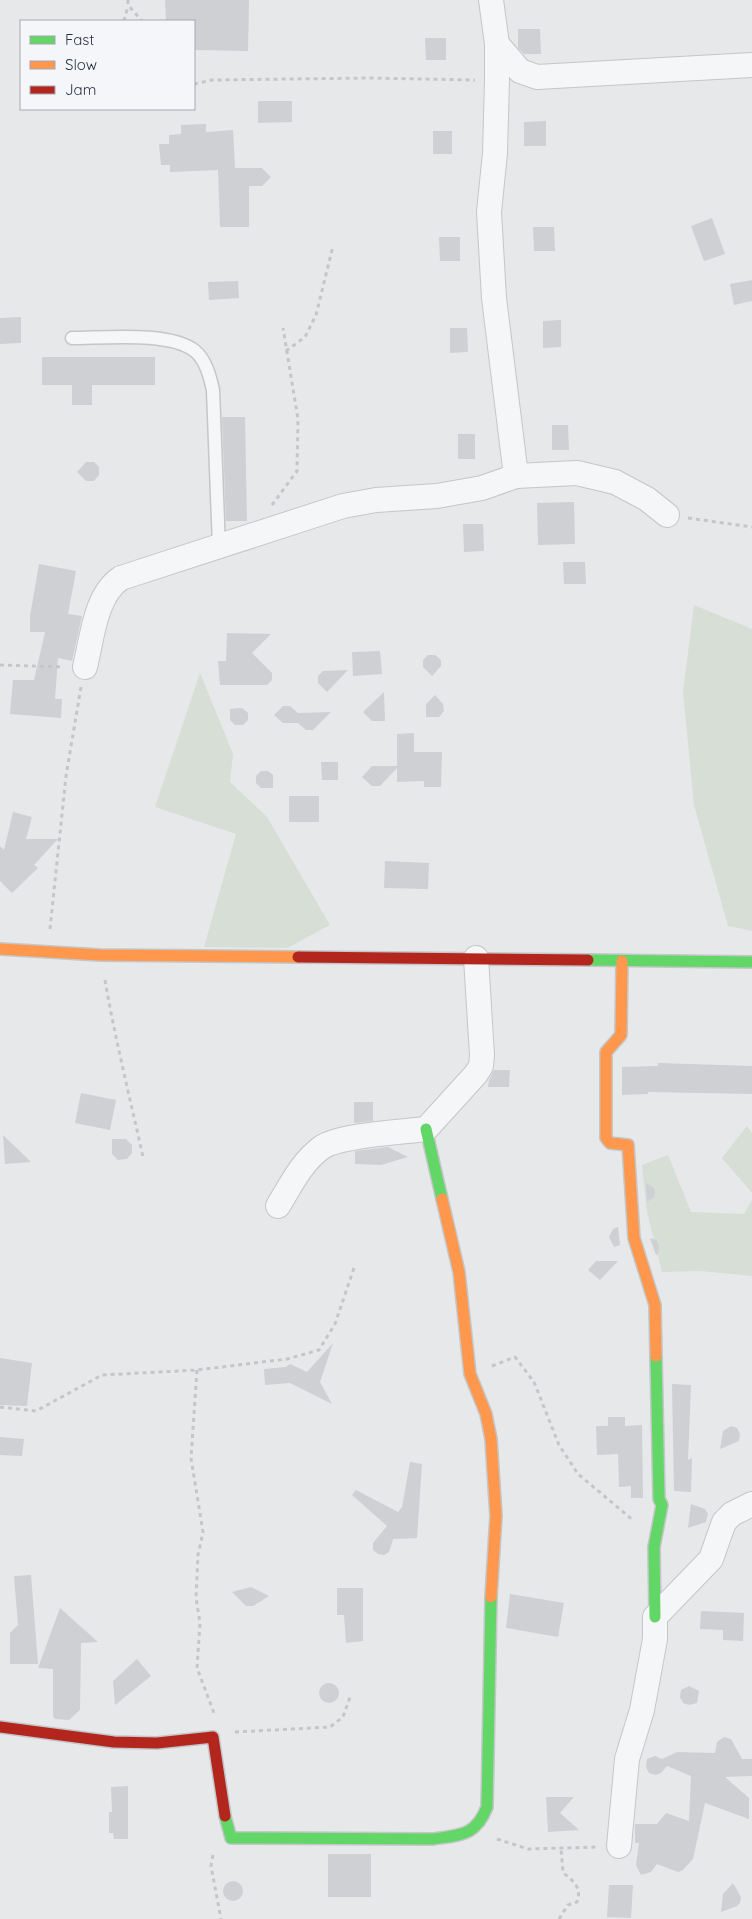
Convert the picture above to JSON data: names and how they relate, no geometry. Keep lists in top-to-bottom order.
{
  "legend": ["Fast", "Slow", "Jam"]
}
